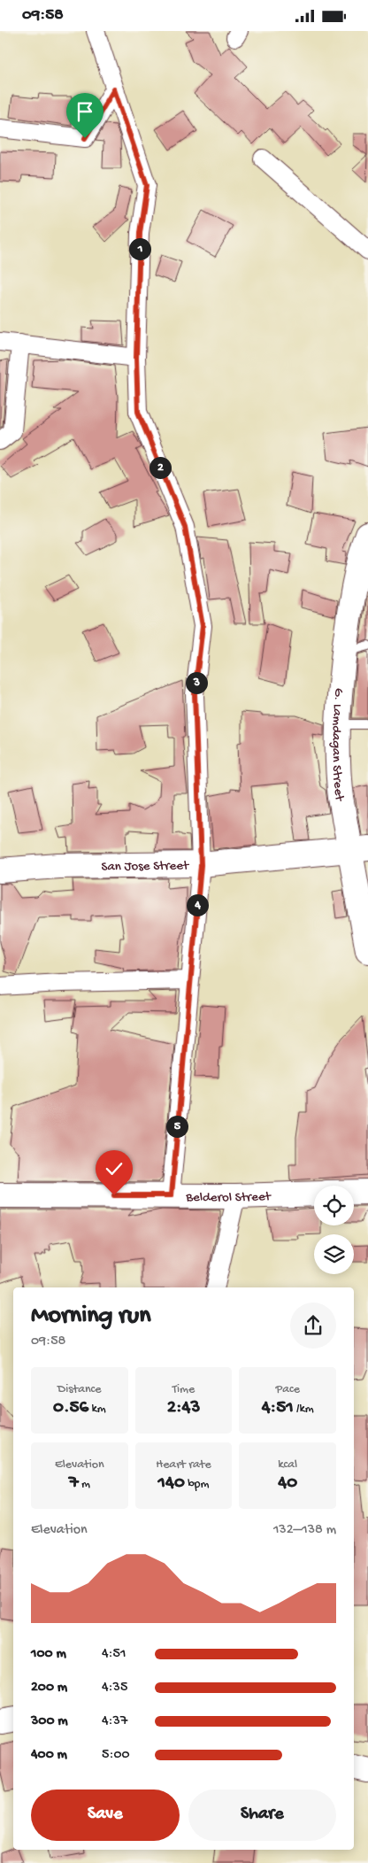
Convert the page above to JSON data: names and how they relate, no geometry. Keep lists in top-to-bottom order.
{
  "streets": {
    "street": ["G. Lamdagan Street", "San Jose Street", "Belderol Street"]
  },
  "crossings": [
    ["G. Lamdagan Street", "San Jose Street"]
  ],
  "page": {
    "status": "09:58",
    "pins": [
      "1",
      "2",
      "3",
      "4",
      "5"
    ],
    "heading": ["Morning run", "09:58"],
    "stats": [
      ["Distance", "0.56 km"],
      ["Time", "2:43"],
      ["Pace", "4:51 /km"],
      ["Elevation", "7 m"],
      ["Heart rate", "140 bpm"],
      ["kcal", "40"]
    ],
    "chart": ["Elevation", "132–138 m"],
    "list": [
      {
        "name": "100 m",
        "note": "4:51"
      },
      {
        "name": "200 m",
        "note": "4:35"
      },
      {
        "name": "300 m",
        "note": "4:37"
      },
      {
        "name": "400 m",
        "note": "5:00"
      }
    ],
    "buttons": ["Save", "Share"]
  }
}
